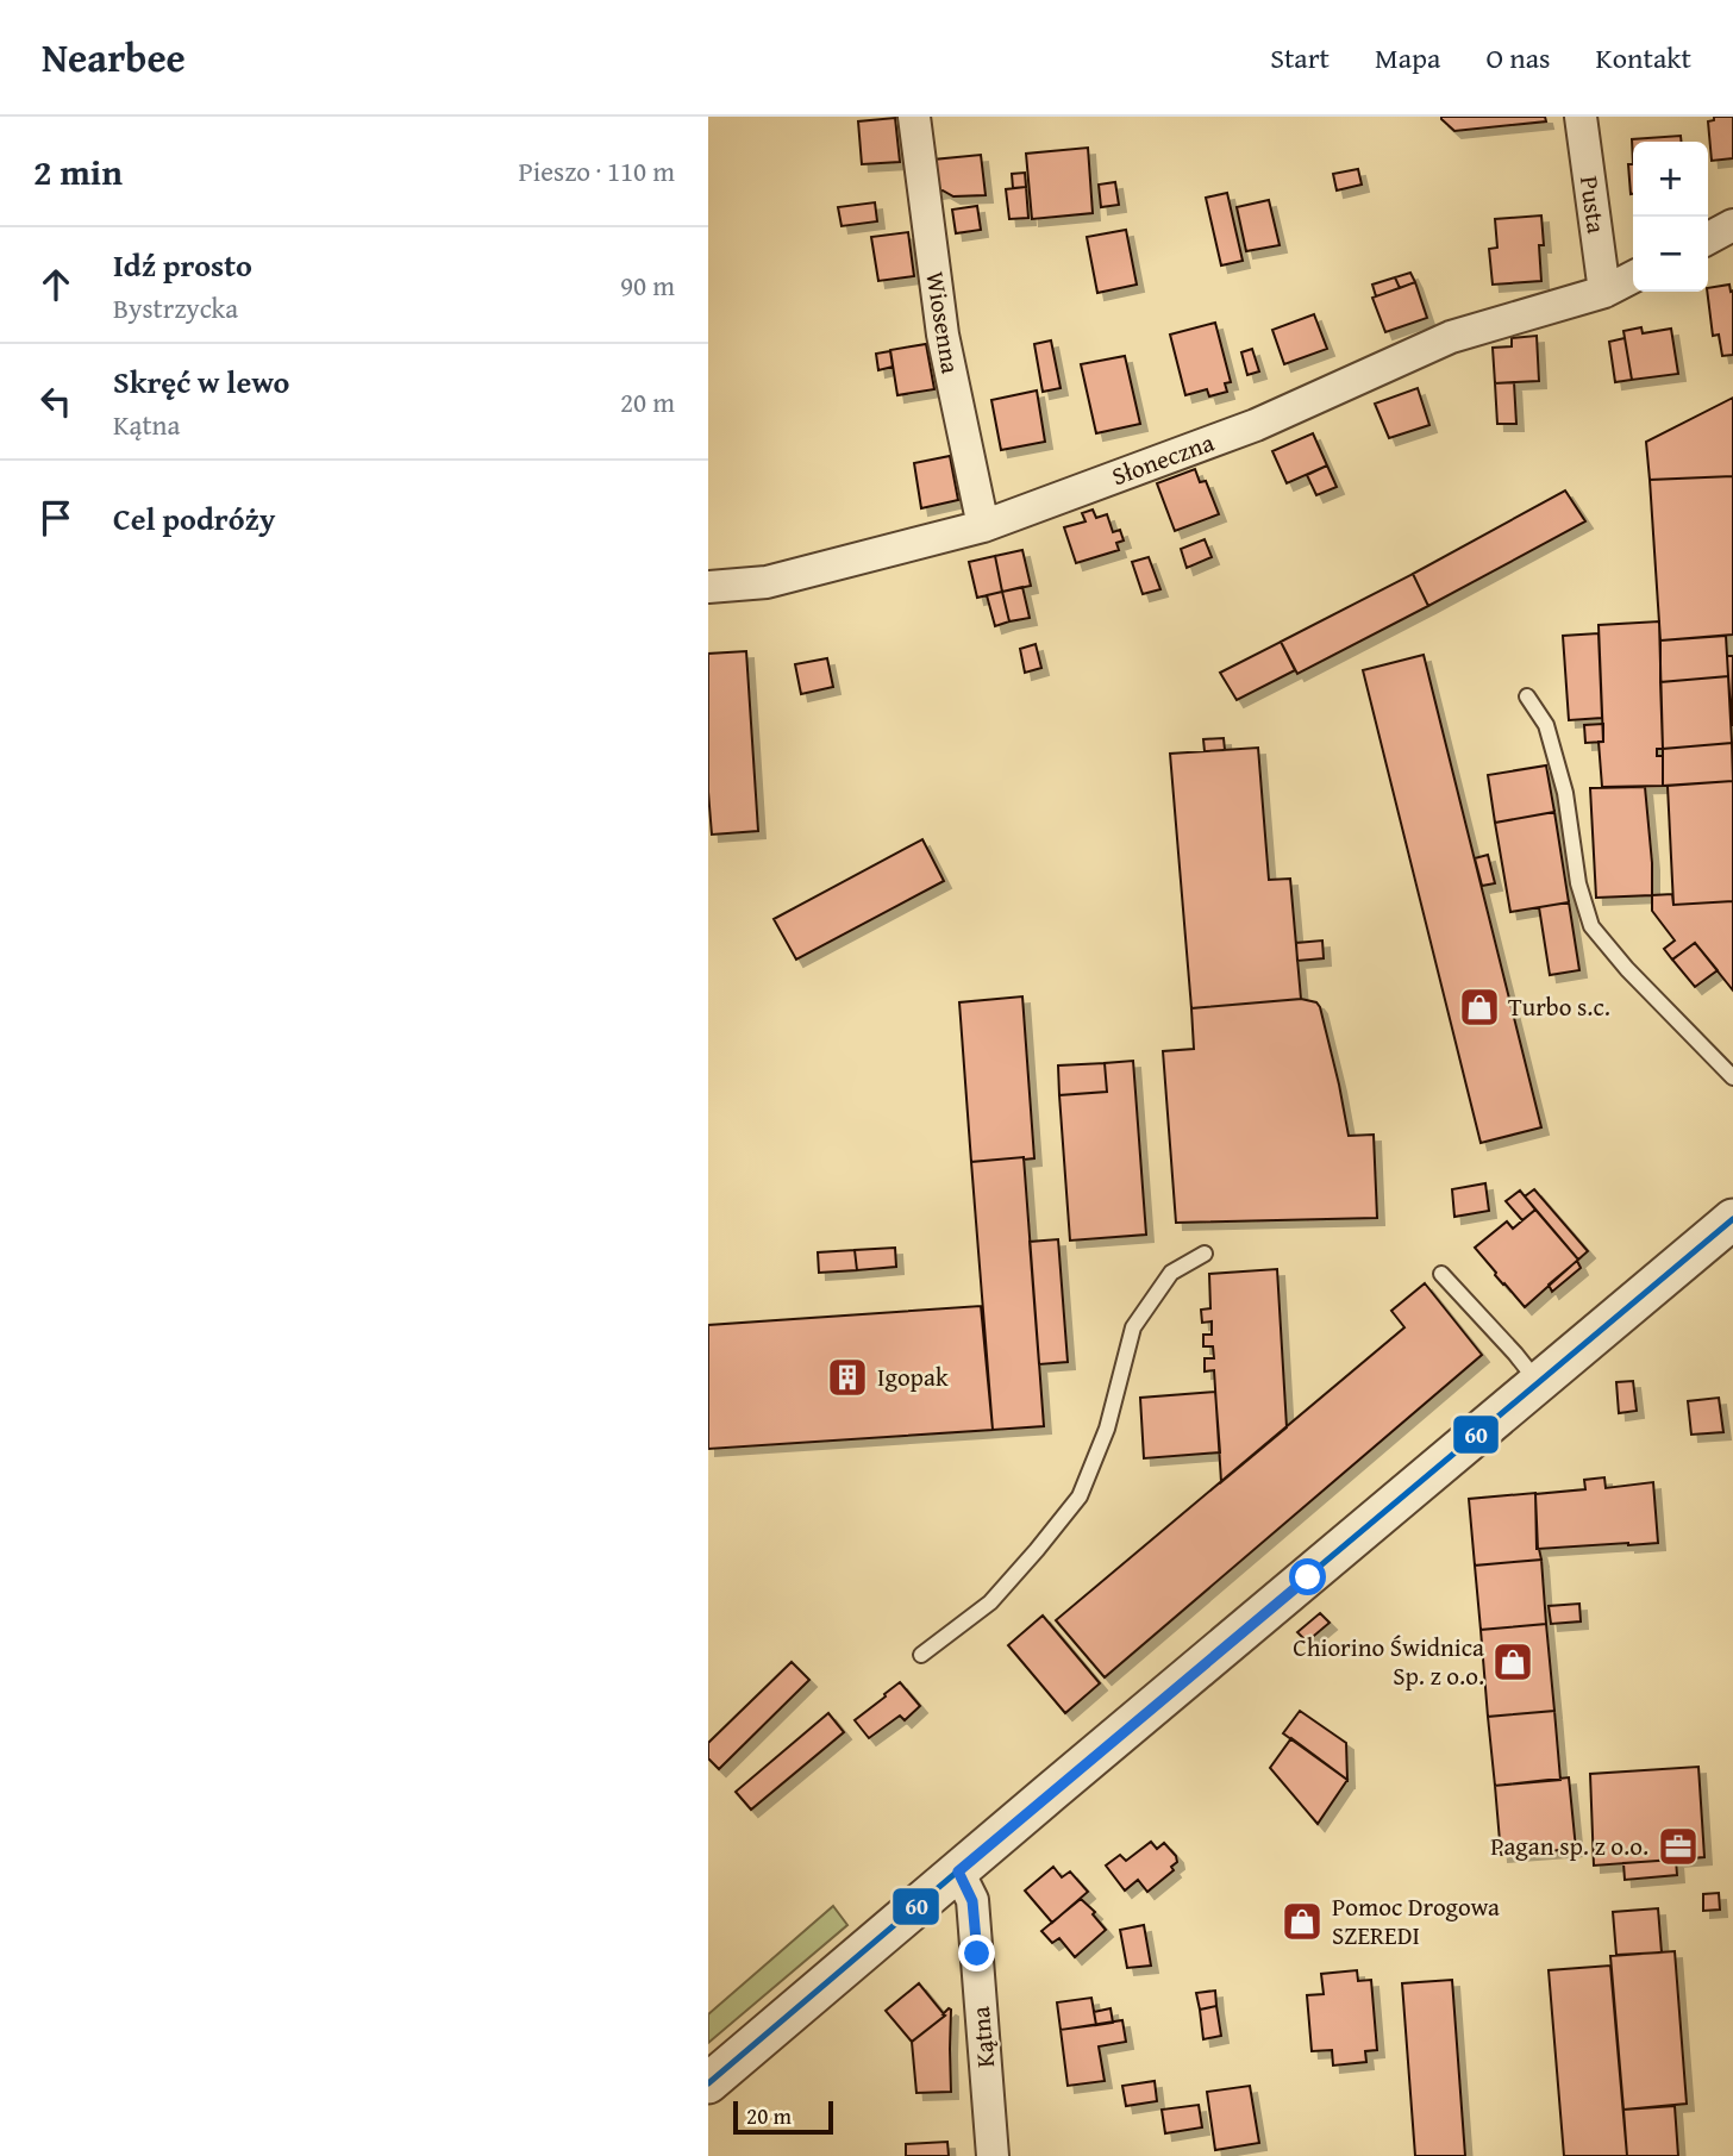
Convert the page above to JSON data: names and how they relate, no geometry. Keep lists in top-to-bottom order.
{
  "streets": {
    "street": [
      "Pusta",
      "Wiosenna",
      "Słoneczna",
      "Kątna"
    ]
  },
  "crossings": [
    ["Pusta", "Słoneczna"],
    ["Wiosenna", "Słoneczna"]
  ],
  "places": {
    "shop": ["Turbo s.c.", "Chiorino Świdnica Sp. z o.o.", "Pomoc Drogowa SZEREDI"],
    "building": ["Igopak"],
    "office": ["Pagan sp. z o.o."]
  },
  "lines": ["transit line 60"],
  "scale_bar": "20 m",
  "page": {
    "header": "Nearbee",
    "nav": [
      "Start",
      "Mapa",
      "O nas",
      "Kontakt"
    ],
    "heading": ["2 min", "Pieszo · 110 m"],
    "map_buttons": ["+", "−"],
    "list": [
      ["Idź prosto", "Bystrzycka", "90 m"],
      ["Skręć w lewo", "Kątna", "20 m"],
      "Cel podróży"
    ],
    "scale": "20 m"
  }
}
